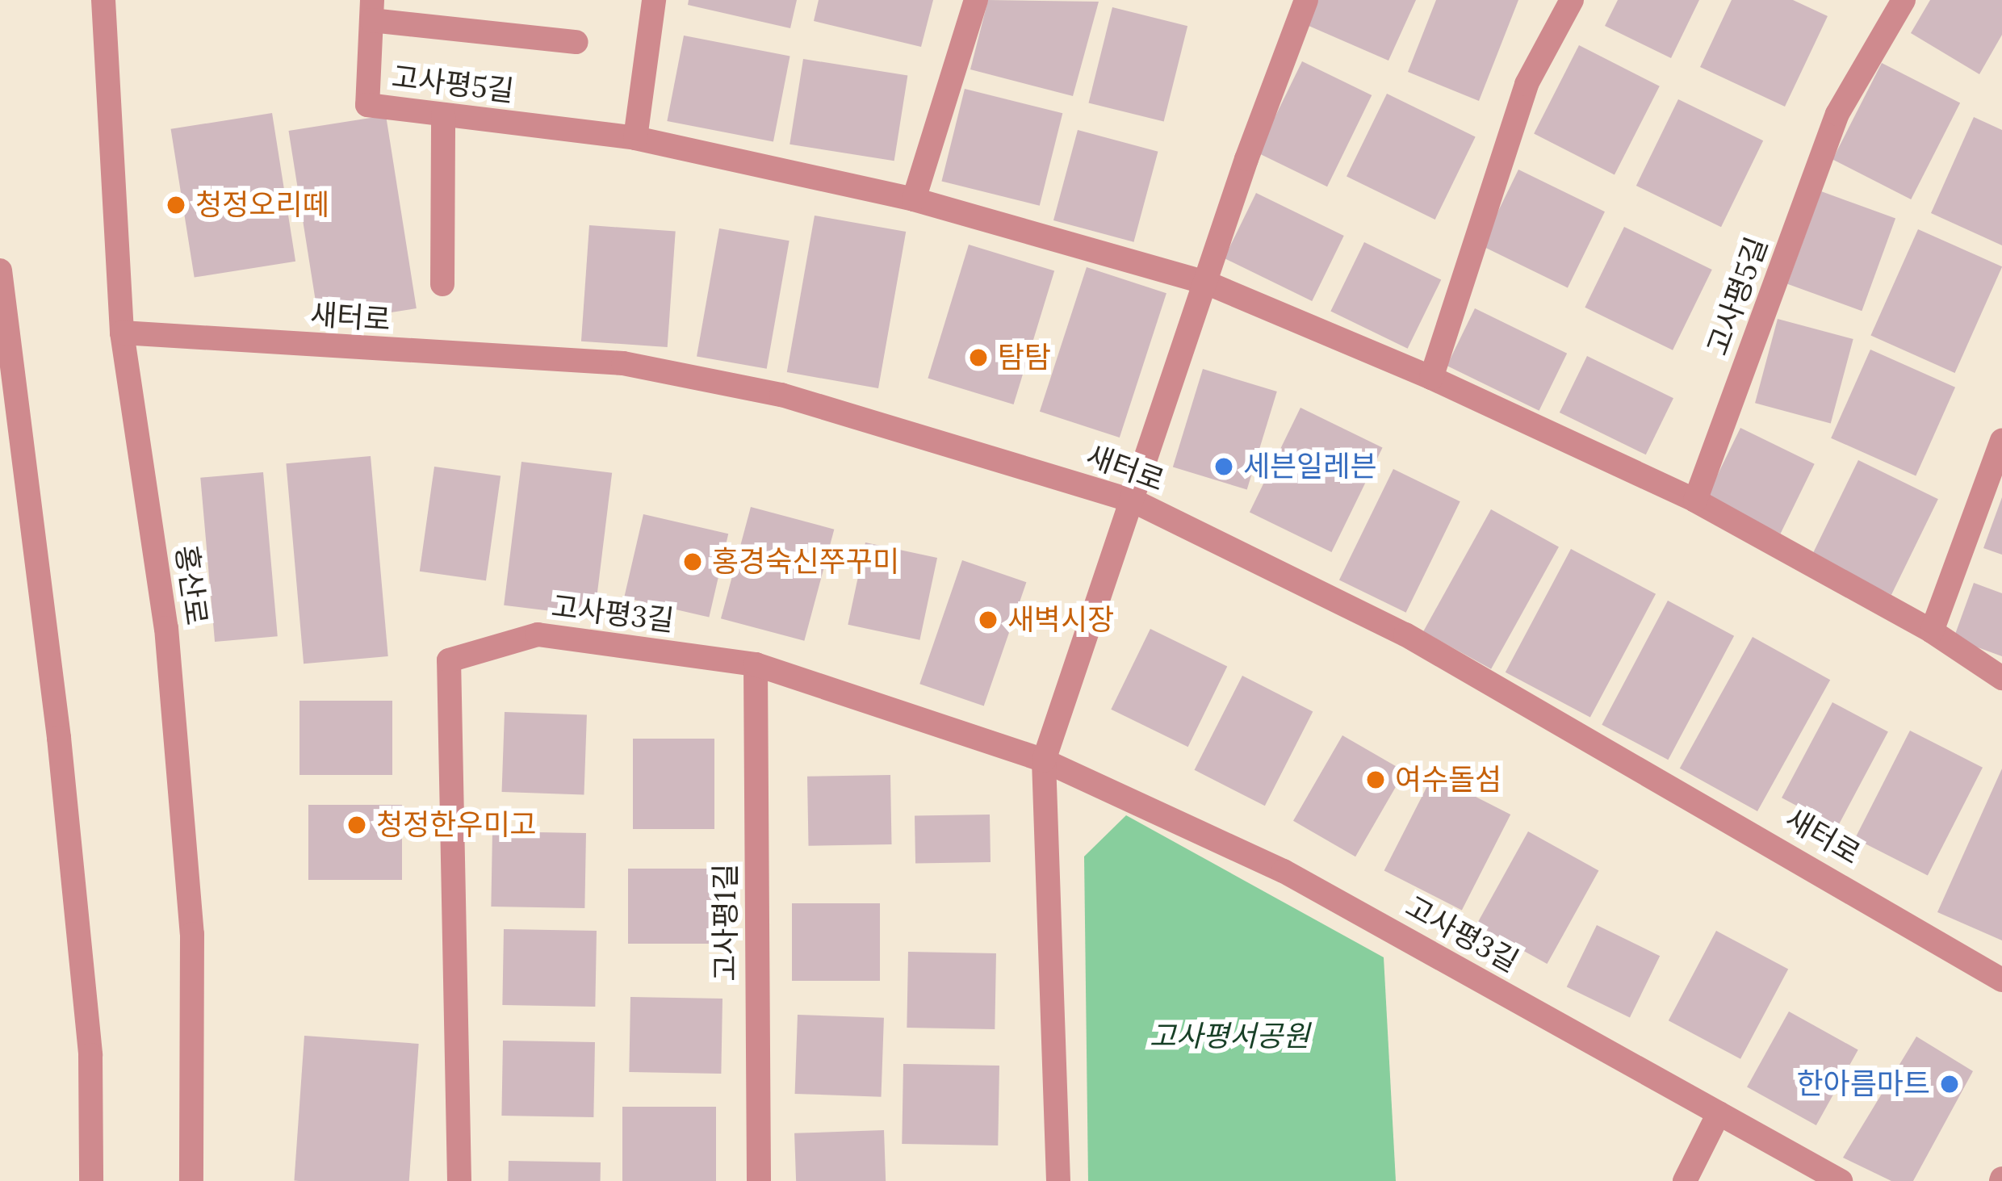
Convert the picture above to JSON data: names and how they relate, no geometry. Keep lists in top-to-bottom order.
{
  "streets": {
    "street": [
      "고사평5길",
      "새터로",
      "홍산로",
      "고사평3길",
      "고사평1길"
    ]
  },
  "crossings": [
    ["새터로", "홍산로"],
    ["고사평3길", "고사평1길"]
  ],
  "parks": ["고사평서공원"],
  "places": [
    "청정오리떼",
    "탐탐",
    "세븐일레븐",
    "홍경숙신쭈꾸미",
    "새벽시장",
    "여수돌섬",
    "청정한우미고",
    "한아름마트"
  ]
}
